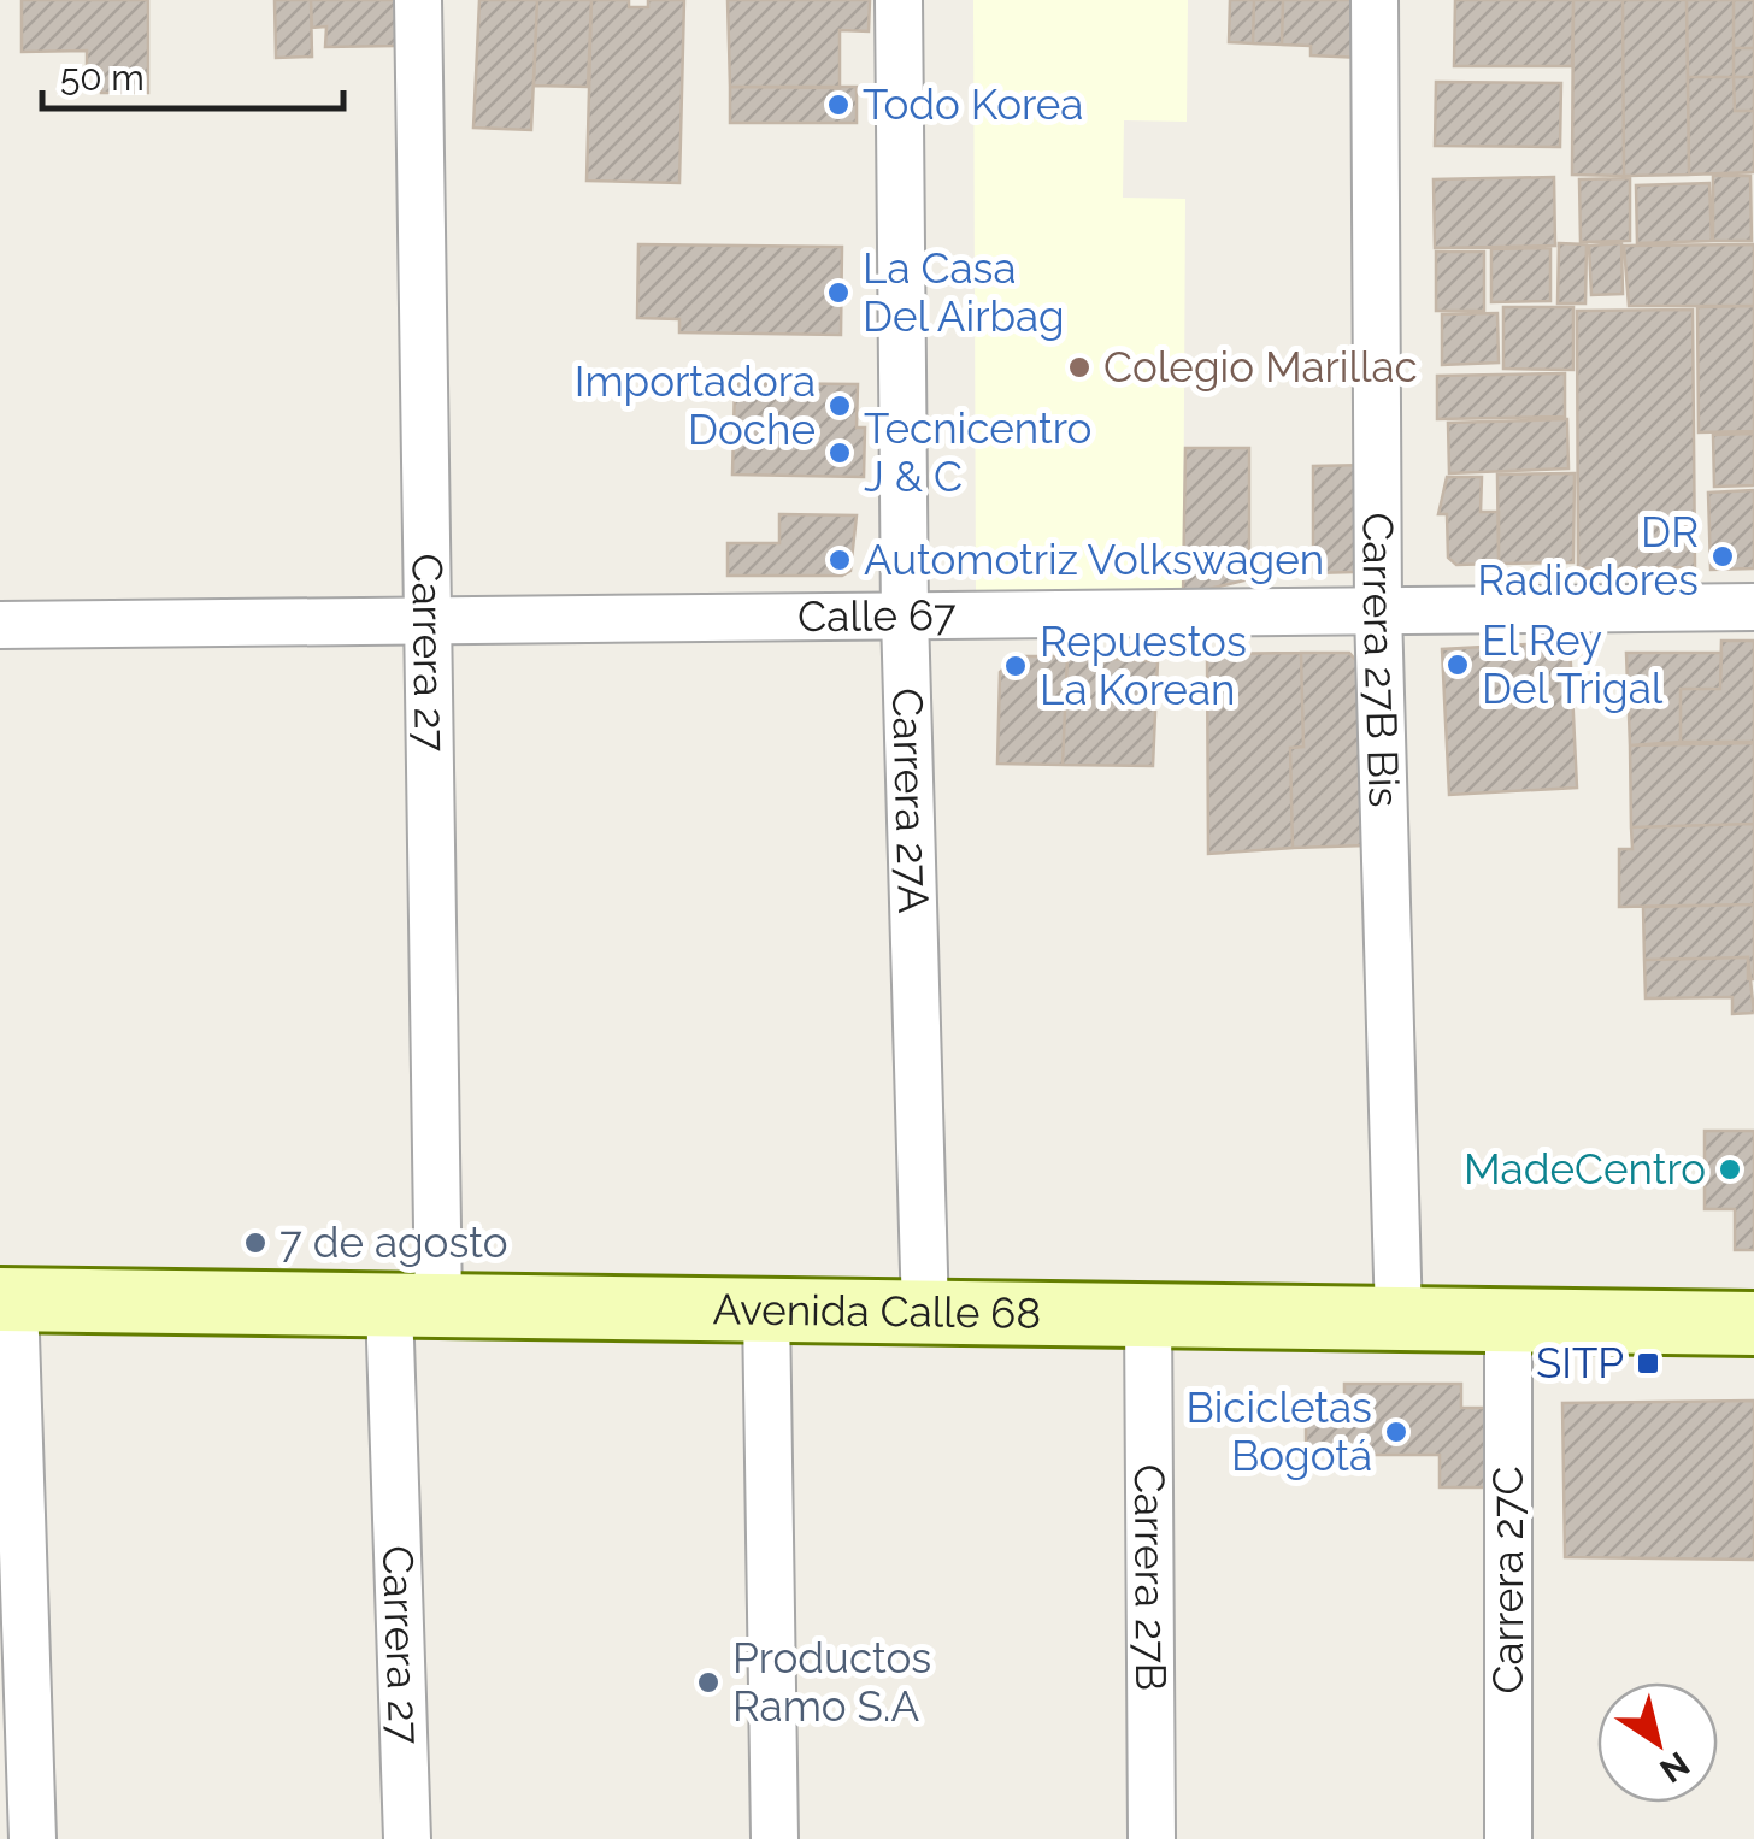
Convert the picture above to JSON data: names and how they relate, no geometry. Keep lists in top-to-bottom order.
{
  "streets": {
    "main road": ["Avenida Calle 68"],
    "street": [
      "Calle 67",
      "Carrera 27",
      "Carrera 27B Bis",
      "Carrera 27A",
      "Carrera 27B",
      "Carrera 27C"
    ]
  },
  "crossings": [
    ["Calle 67", "Carrera 27"],
    ["Calle 67", "Carrera 27B Bis"],
    ["Calle 67", "Carrera 27A"],
    ["Carrera 27", "Avenida Calle 68"],
    ["Carrera 27B Bis", "Avenida Calle 68"],
    ["Carrera 27A", "Avenida Calle 68"],
    ["Avenida Calle 68", "Carrera 27B"],
    ["Avenida Calle 68", "Carrera 27C"]
  ],
  "places": {
    "other": [
      "Todo Korea",
      "La Casa Del Airbag",
      "Colegio Marillac",
      "Importadora Doche",
      "Tecnicentro J & C",
      "DR Radiodores",
      "Automotriz Volkswagen",
      "El Rey Del Trigal",
      "Repuestos La Korean",
      "MadeCentro",
      "7 de agosto",
      "Bicicletas Bogotá",
      "Productos Ramo S.A"
    ],
    "transit": ["SITP"]
  },
  "scale_bar": "50 m",
  "north": "bottom right"
}
